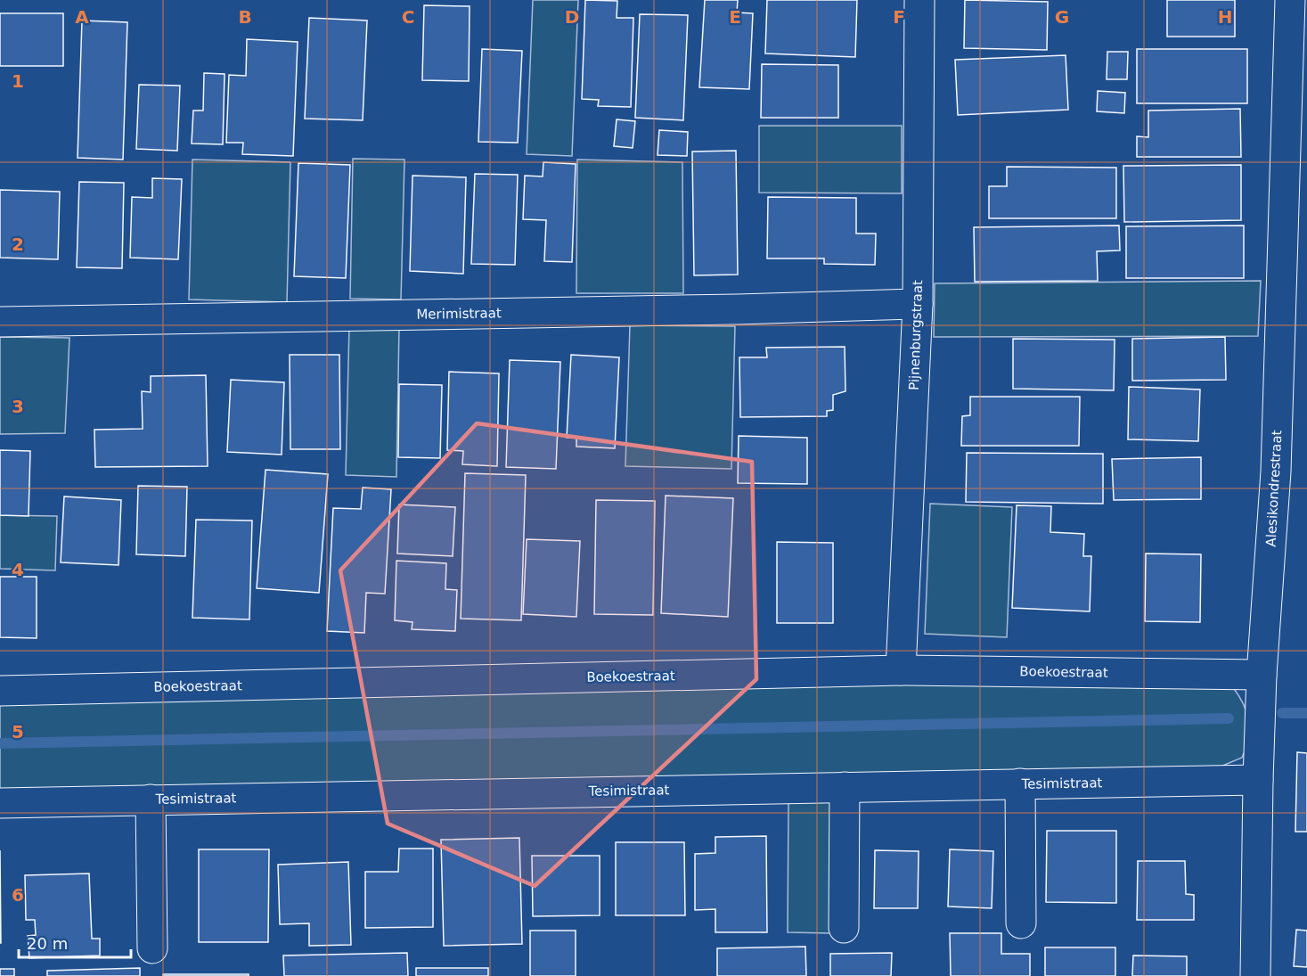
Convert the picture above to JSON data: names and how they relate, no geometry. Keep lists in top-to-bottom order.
{
  "streets": {
    "street": [
      "Merimistraat",
      "Pijnenburgstraat",
      "Alesikondrestraat",
      "Boekoestraat",
      "Tesimistraat"
    ]
  },
  "crossings": [
    ["Merimistraat", "Pijnenburgstraat"],
    ["Pijnenburgstraat", "Boekoestraat"],
    ["Alesikondrestraat", "Boekoestraat"],
    ["Alesikondrestraat", "Tesimistraat"]
  ],
  "scale_bar": "20 m",
  "grid": {
    "columns": [
      "A",
      "B",
      "C",
      "D",
      "E",
      "F",
      "G",
      "H"
    ],
    "rows": [
      "1",
      "2",
      "3",
      "4",
      "5",
      "6"
    ]
  }
}
